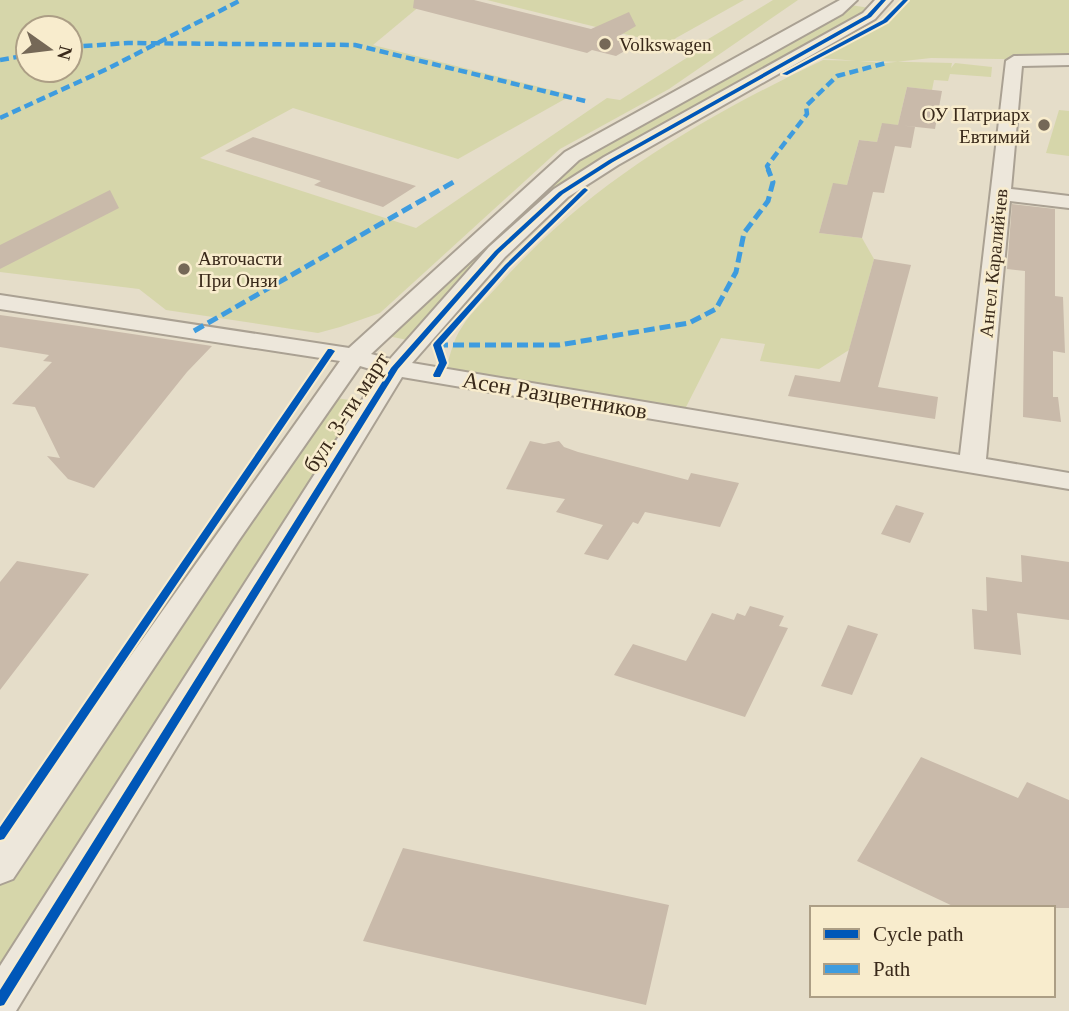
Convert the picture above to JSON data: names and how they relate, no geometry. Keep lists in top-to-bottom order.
{
  "streets": {
    "street": ["Ангел Каралийчев", "Асен Разцветников", "бул. 3-ти март"]
  },
  "crossings": [
    ["Ангел Каралийчев", "Асен Разцветников"],
    ["Асен Разцветников", "бул. 3-ти март"]
  ],
  "places": ["Volkswagen", "ОУ Патриарх Евтимий", "Авточасти При Онзи"],
  "legend": ["Cycle path", "Path"],
  "north": "right"
}
